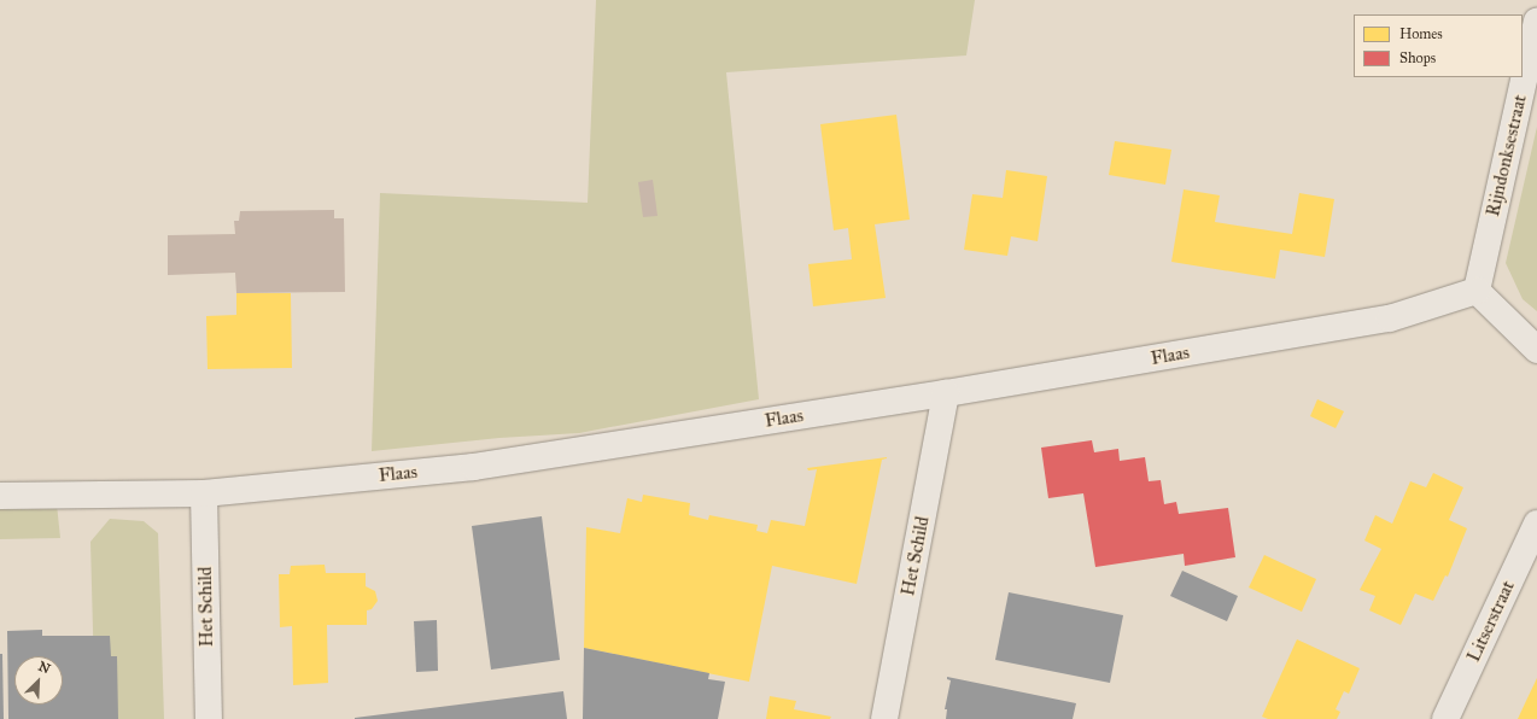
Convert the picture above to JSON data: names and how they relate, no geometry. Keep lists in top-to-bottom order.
{
  "streets": {
    "street": [
      "Rijndonksestraat",
      "Flaas",
      "Het Schild",
      "Litserstraat"
    ]
  },
  "crossings": [
    ["Rijndonksestraat", "Flaas"],
    ["Flaas", "Het Schild"]
  ],
  "legend": ["Homes", "Shops"],
  "north": "top right"
}
